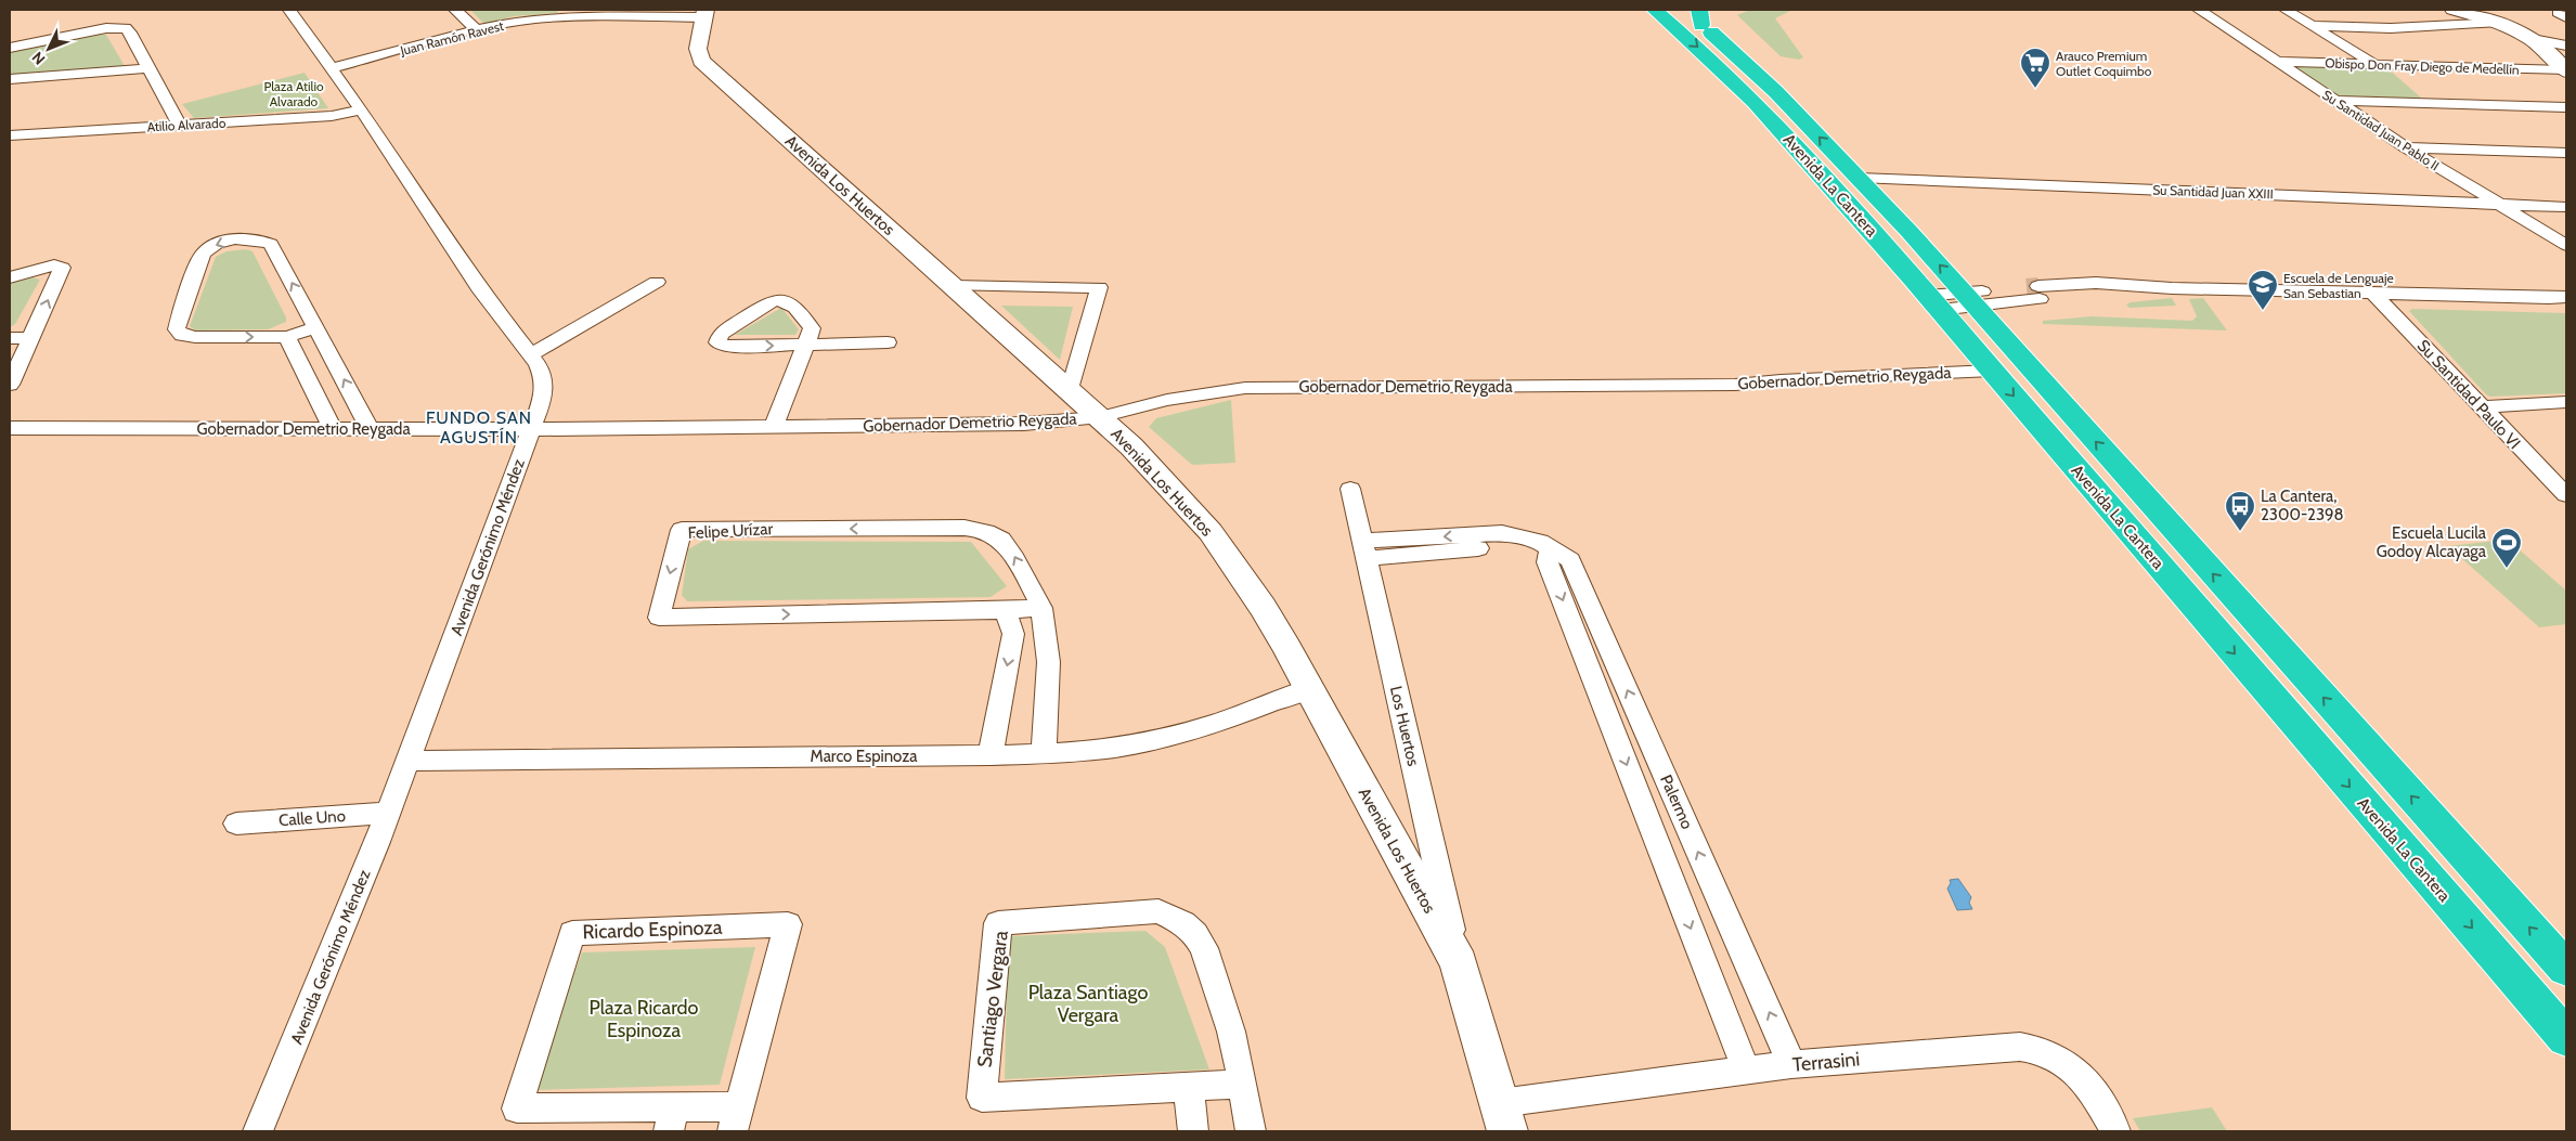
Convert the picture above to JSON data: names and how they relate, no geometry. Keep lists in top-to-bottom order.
{
  "streets": {
    "highway": ["Avenida La Cantera"],
    "street": [
      "Juan Ramón Ravest",
      "Obispo Don Fray Diego de Medellín",
      "Atilio Alvarado",
      "Su Santidad Juan Pablo II",
      "Avenida Los Huertos",
      "Su Santidad Juan XXIII",
      "Gobernador Demetrio Reygada",
      "Su Santidad Paulo VI",
      "Felipe Urízar",
      "Avenida Gerónimo Méndez",
      "Los Huertos",
      "Marco Espinoza",
      "Palermo",
      "Calle Uno",
      "Ricardo Espinoza",
      "Santiago Vergara",
      "Terrasini"
    ]
  },
  "crossings": [
    ["Juan Ramón Ravest", "Avenida Los Huertos"],
    ["Juan Ramón Ravest", "Avenida Gerónimo Méndez"],
    ["Obispo Don Fray Diego de Medellín", "Su Santidad Juan Pablo II"],
    ["Atilio Alvarado", "Avenida Gerónimo Méndez"],
    ["Su Santidad Juan Pablo II", "Su Santidad Juan XXIII"],
    ["Avenida Los Huertos", "Gobernador Demetrio Reygada"],
    ["Avenida Los Huertos", "Los Huertos"],
    ["Avenida Los Huertos", "Marco Espinoza"],
    ["Avenida Los Huertos", "Terrasini"],
    ["Avenida La Cantera", "Su Santidad Juan XXIII"],
    ["Avenida La Cantera", "Gobernador Demetrio Reygada"],
    ["Gobernador Demetrio Reygada", "Avenida Gerónimo Méndez"],
    ["Felipe Urízar", "Marco Espinoza"],
    ["Avenida Gerónimo Méndez", "Marco Espinoza"],
    ["Avenida Gerónimo Méndez", "Calle Uno"],
    ["Los Huertos", "Palermo"],
    ["Palermo", "Terrasini"]
  ],
  "districts": ["FUNDO SAN AGUSTÍN"],
  "parks": ["Plaza Atilio Alvarado", "Plaza Santiago Vergara", "Plaza Ricardo Espinoza"],
  "places": {
    "supermarket": ["Arauco Premium Outlet Coquimbo"],
    "school or university": ["Escuela de Lenguaje San Sebastian"],
    "bus stop": ["La Cantera, 2300-2398"],
    "sports": ["Escuela Lucila Godoy Alcayaga"]
  },
  "north": "bottom left"
}
